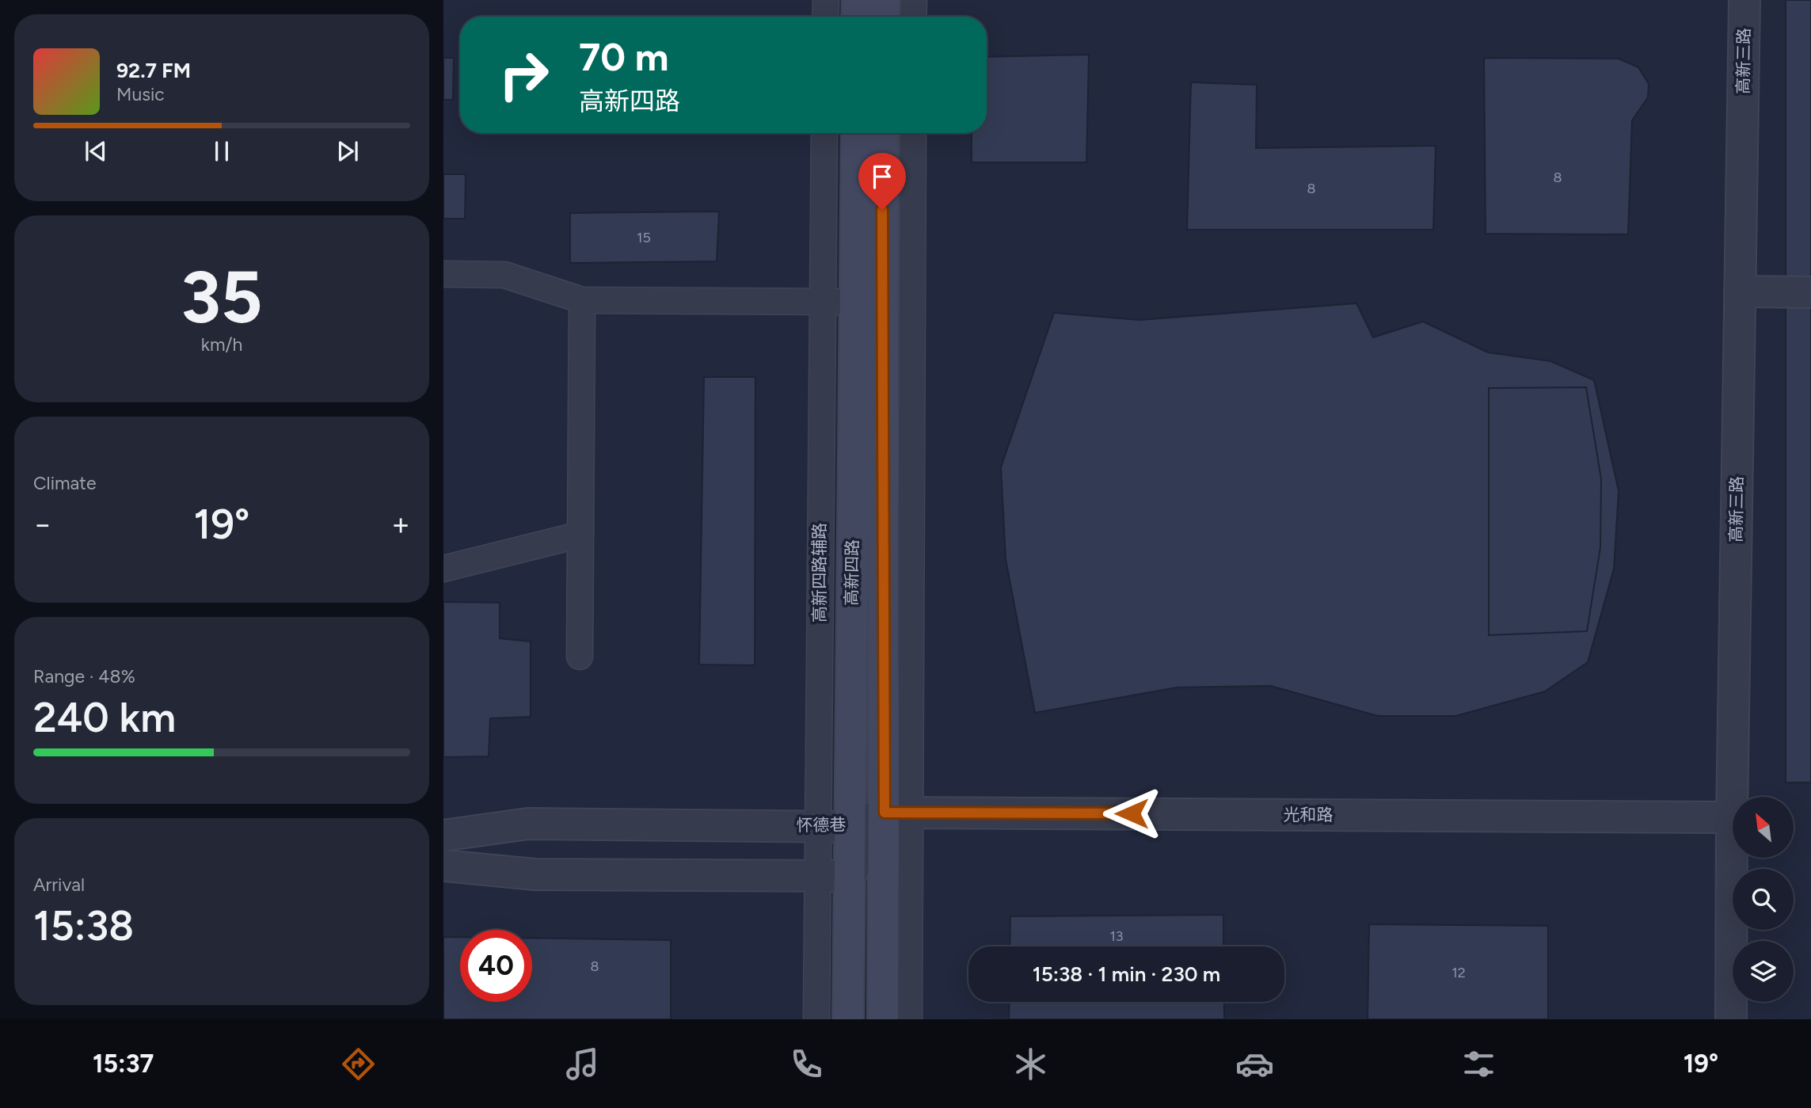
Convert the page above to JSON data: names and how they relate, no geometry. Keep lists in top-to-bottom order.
{
  "streets": {
    "main road": ["高新四路"],
    "street": [
      "高新三路",
      "高新四路辅路",
      "光和路",
      "怀德巷"
    ]
  },
  "crossings": [
    ["高新三路", "光和路"],
    ["高新四路辅路", "怀德巷"],
    ["高新四路", "光和路"],
    ["高新四路", "怀德巷"],
    ["光和路", "怀德巷"]
  ],
  "house_numbers": [
    "8",
    "8",
    "15",
    "13",
    "8",
    "12"
  ],
  "north": "top left",
  "page": {
    "turn": ["70 m", "高新四路"],
    "song": ["92.7 FM", "Music"],
    "tile": [
      ["35", "km/h"],
      "Climate",
      ["Range · 48%", "240 km"],
      ["Arrival", "15:38"]
    ],
    "heat": ["−", "19°", "+"],
    "limit": "40",
    "trip": "15:38 · 1 min · 230 m",
    "tabs": ["15:37", "19°"]
  }
}
